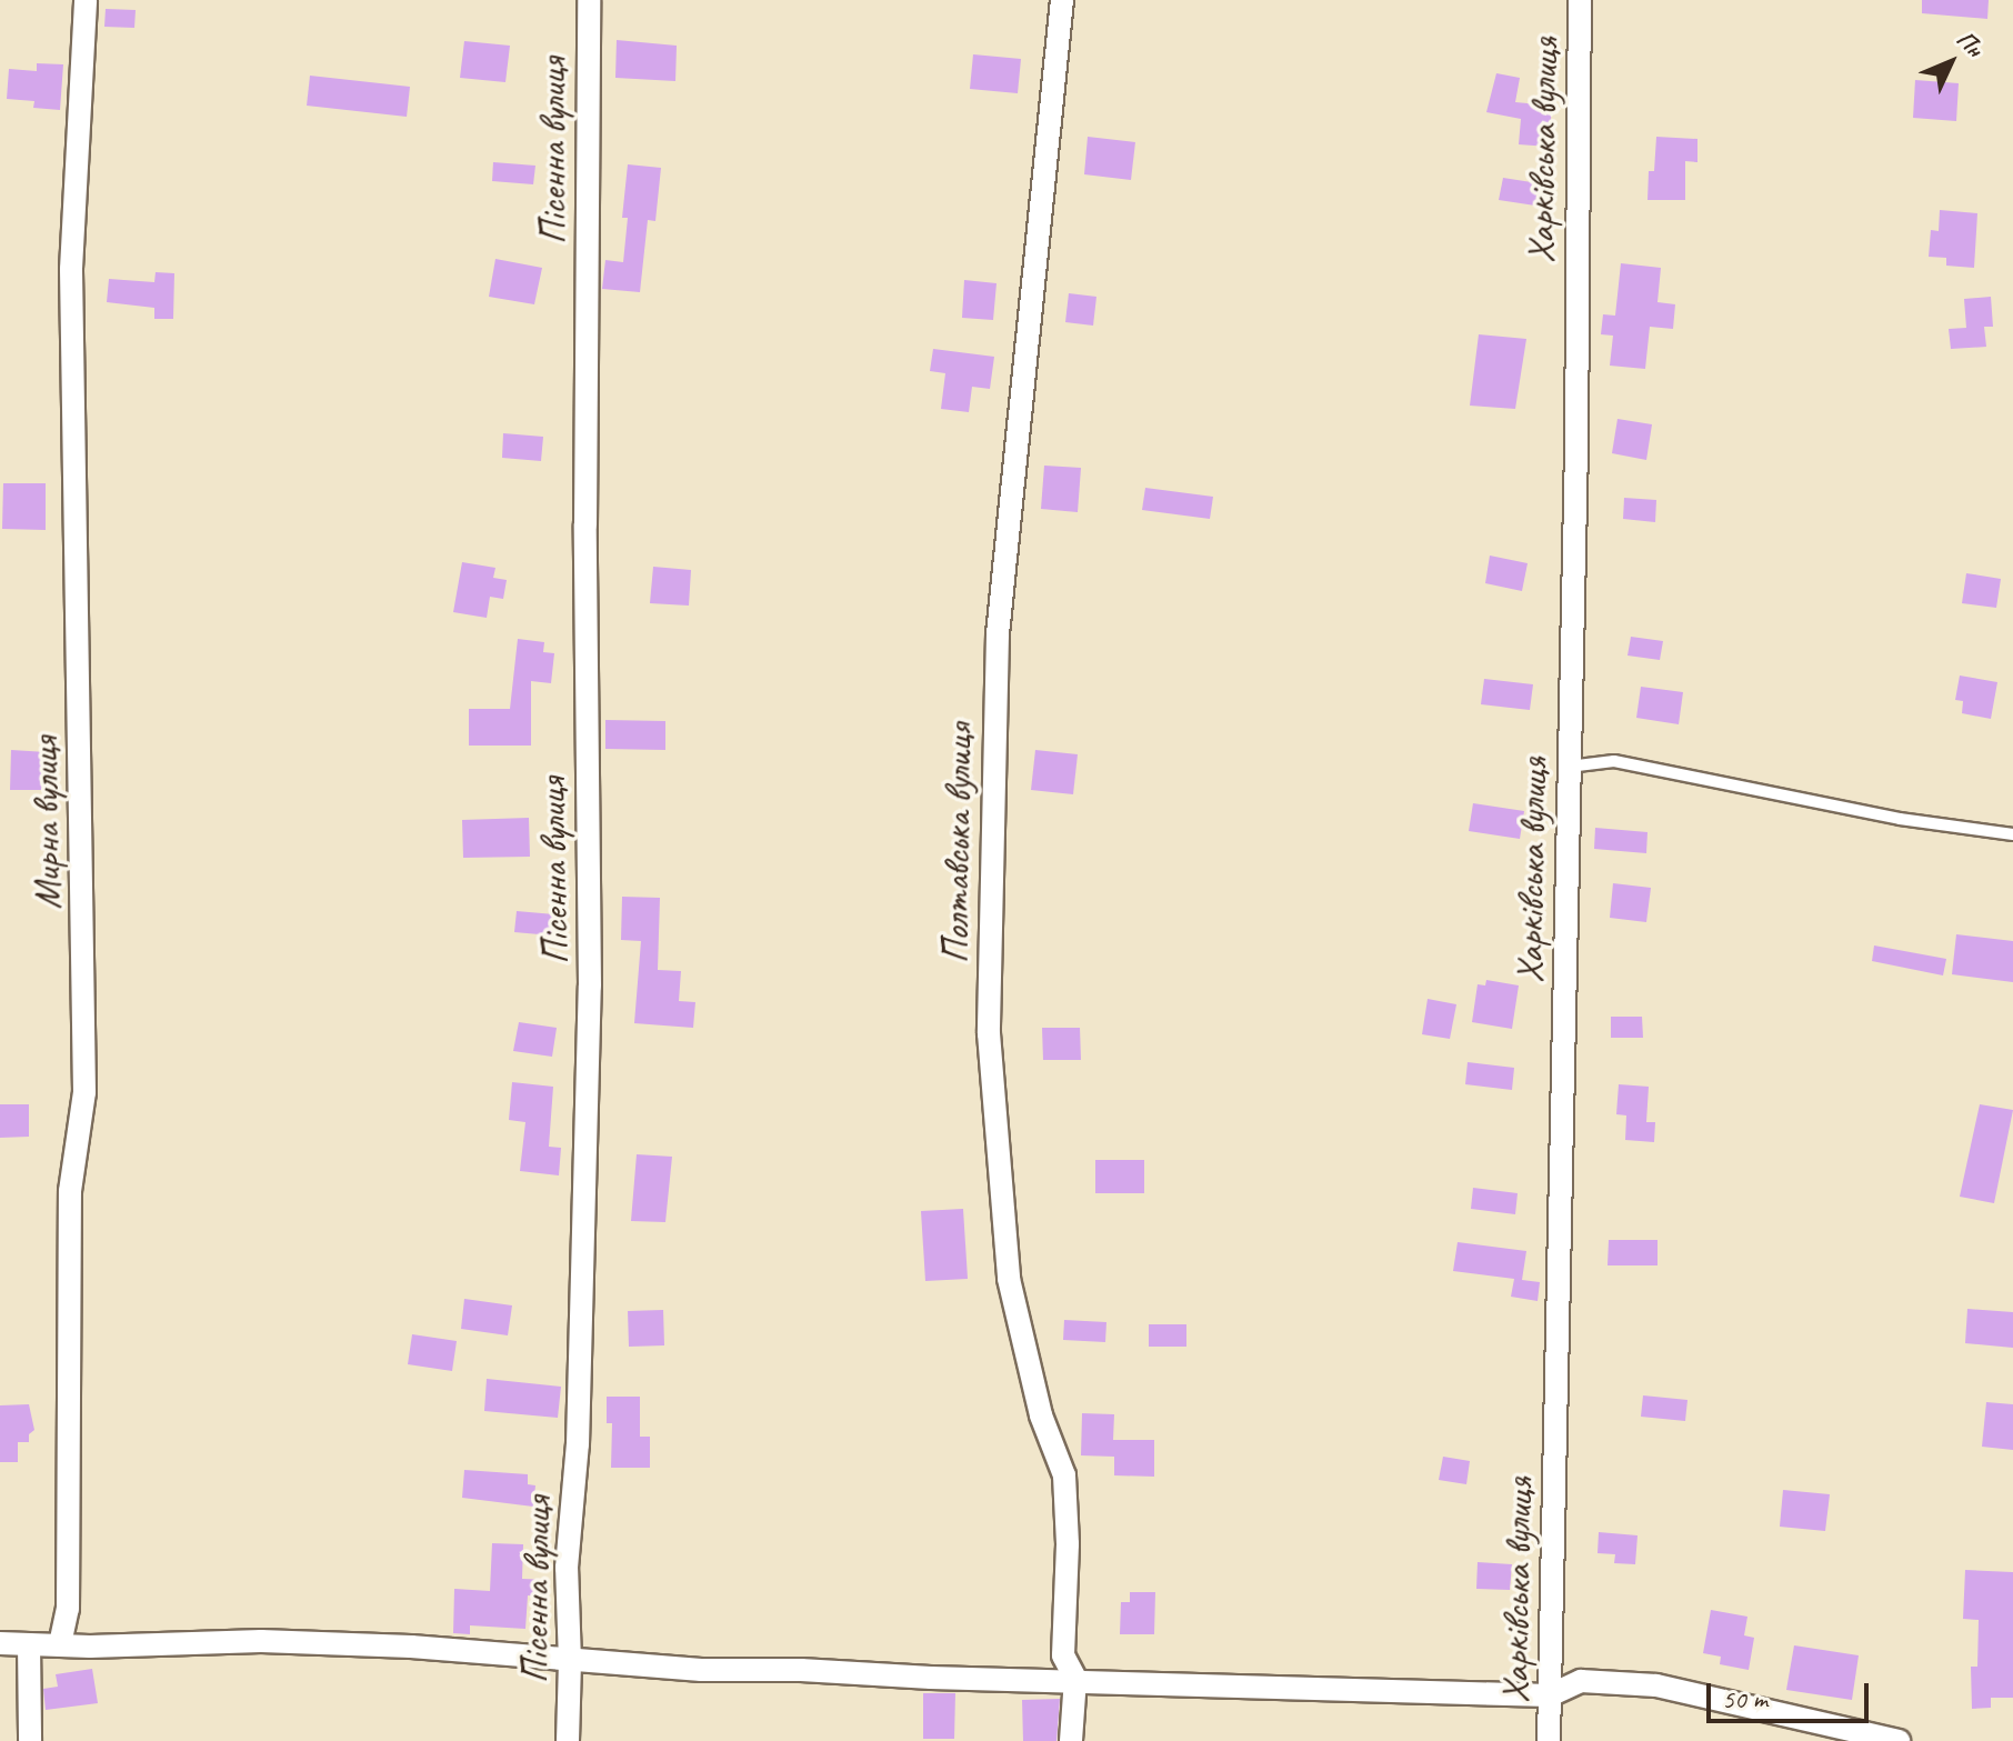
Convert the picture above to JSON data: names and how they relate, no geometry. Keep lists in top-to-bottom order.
{
  "streets": {
    "street": [
      "Харківська вулиця",
      "Пісенна вулиця",
      "Мирна вулиця",
      "Полтавська вулиця"
    ]
  },
  "scale_bar": "50 m",
  "north": "top right"
}
